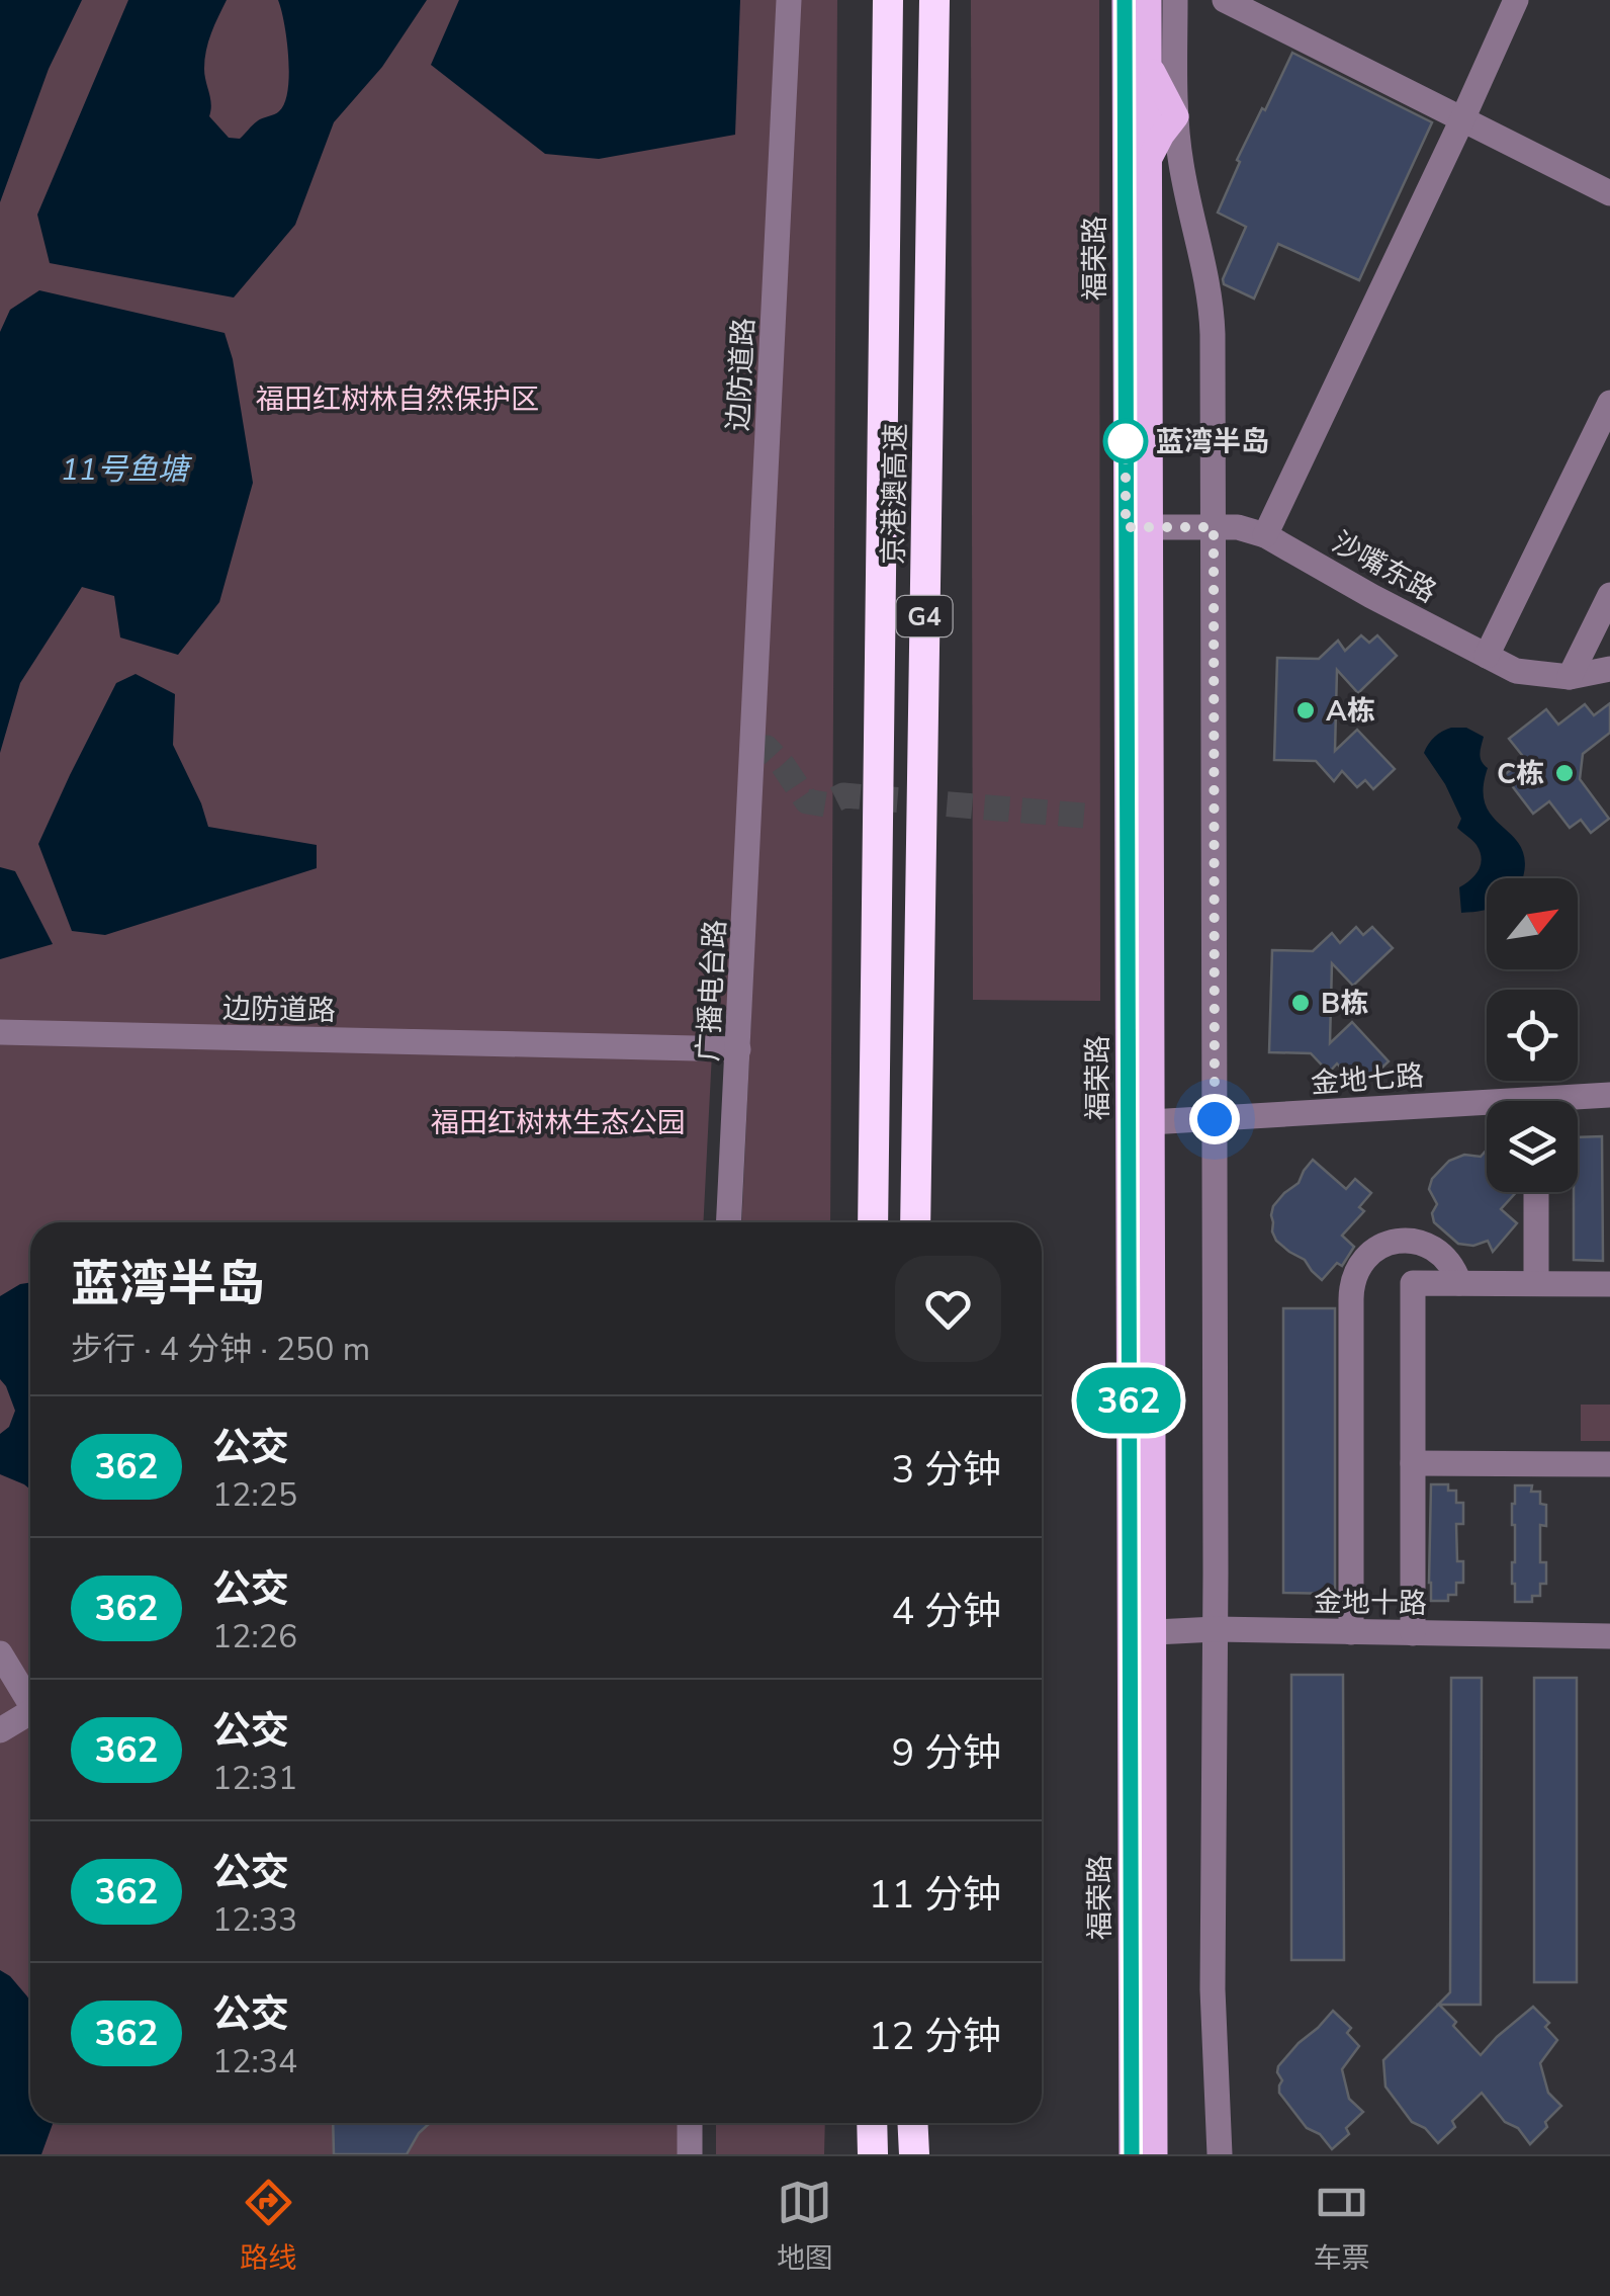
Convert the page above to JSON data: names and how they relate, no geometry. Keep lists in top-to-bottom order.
{
  "streets": {
    "highway": ["京港澳高速", "G4"],
    "main road": ["福荣路"],
    "street": [
      "边防道路",
      "沙嘴东路",
      "广播电台路",
      "金地七路",
      "金地十路"
    ]
  },
  "crossings": [
    ["福荣路", "沙嘴东路"],
    ["福荣路", "金地七路"],
    ["福荣路", "金地十路"],
    ["边防道路", "广播电台路"]
  ],
  "water": ["11号鱼塘"],
  "parks": ["福田红树林自然保护区", "福田红树林生态公园"],
  "places": [
    "蓝湾半岛",
    "A栋",
    "C栋",
    "B栋"
  ],
  "lines": ["bus line 362"],
  "north": "top right",
  "page": {
    "on_map": "362",
    "heading": ["蓝湾半岛", "步行 · 4 分钟 · 250 m"],
    "list": [
      {
        "mark": "362",
        "name": "公交",
        "note": "12:25",
        "value": "3 分钟"
      },
      {
        "mark": "362",
        "name": "公交",
        "note": "12:26",
        "value": "4 分钟"
      },
      {
        "mark": "362",
        "name": "公交",
        "note": "12:31",
        "value": "9 分钟"
      },
      {
        "mark": "362",
        "name": "公交",
        "note": "12:33",
        "value": "11 分钟"
      },
      {
        "mark": "362",
        "name": "公交",
        "note": "12:34",
        "value": "12 分钟"
      }
    ],
    "tabs": ["路线", "地图", "车票"]
  }
}
